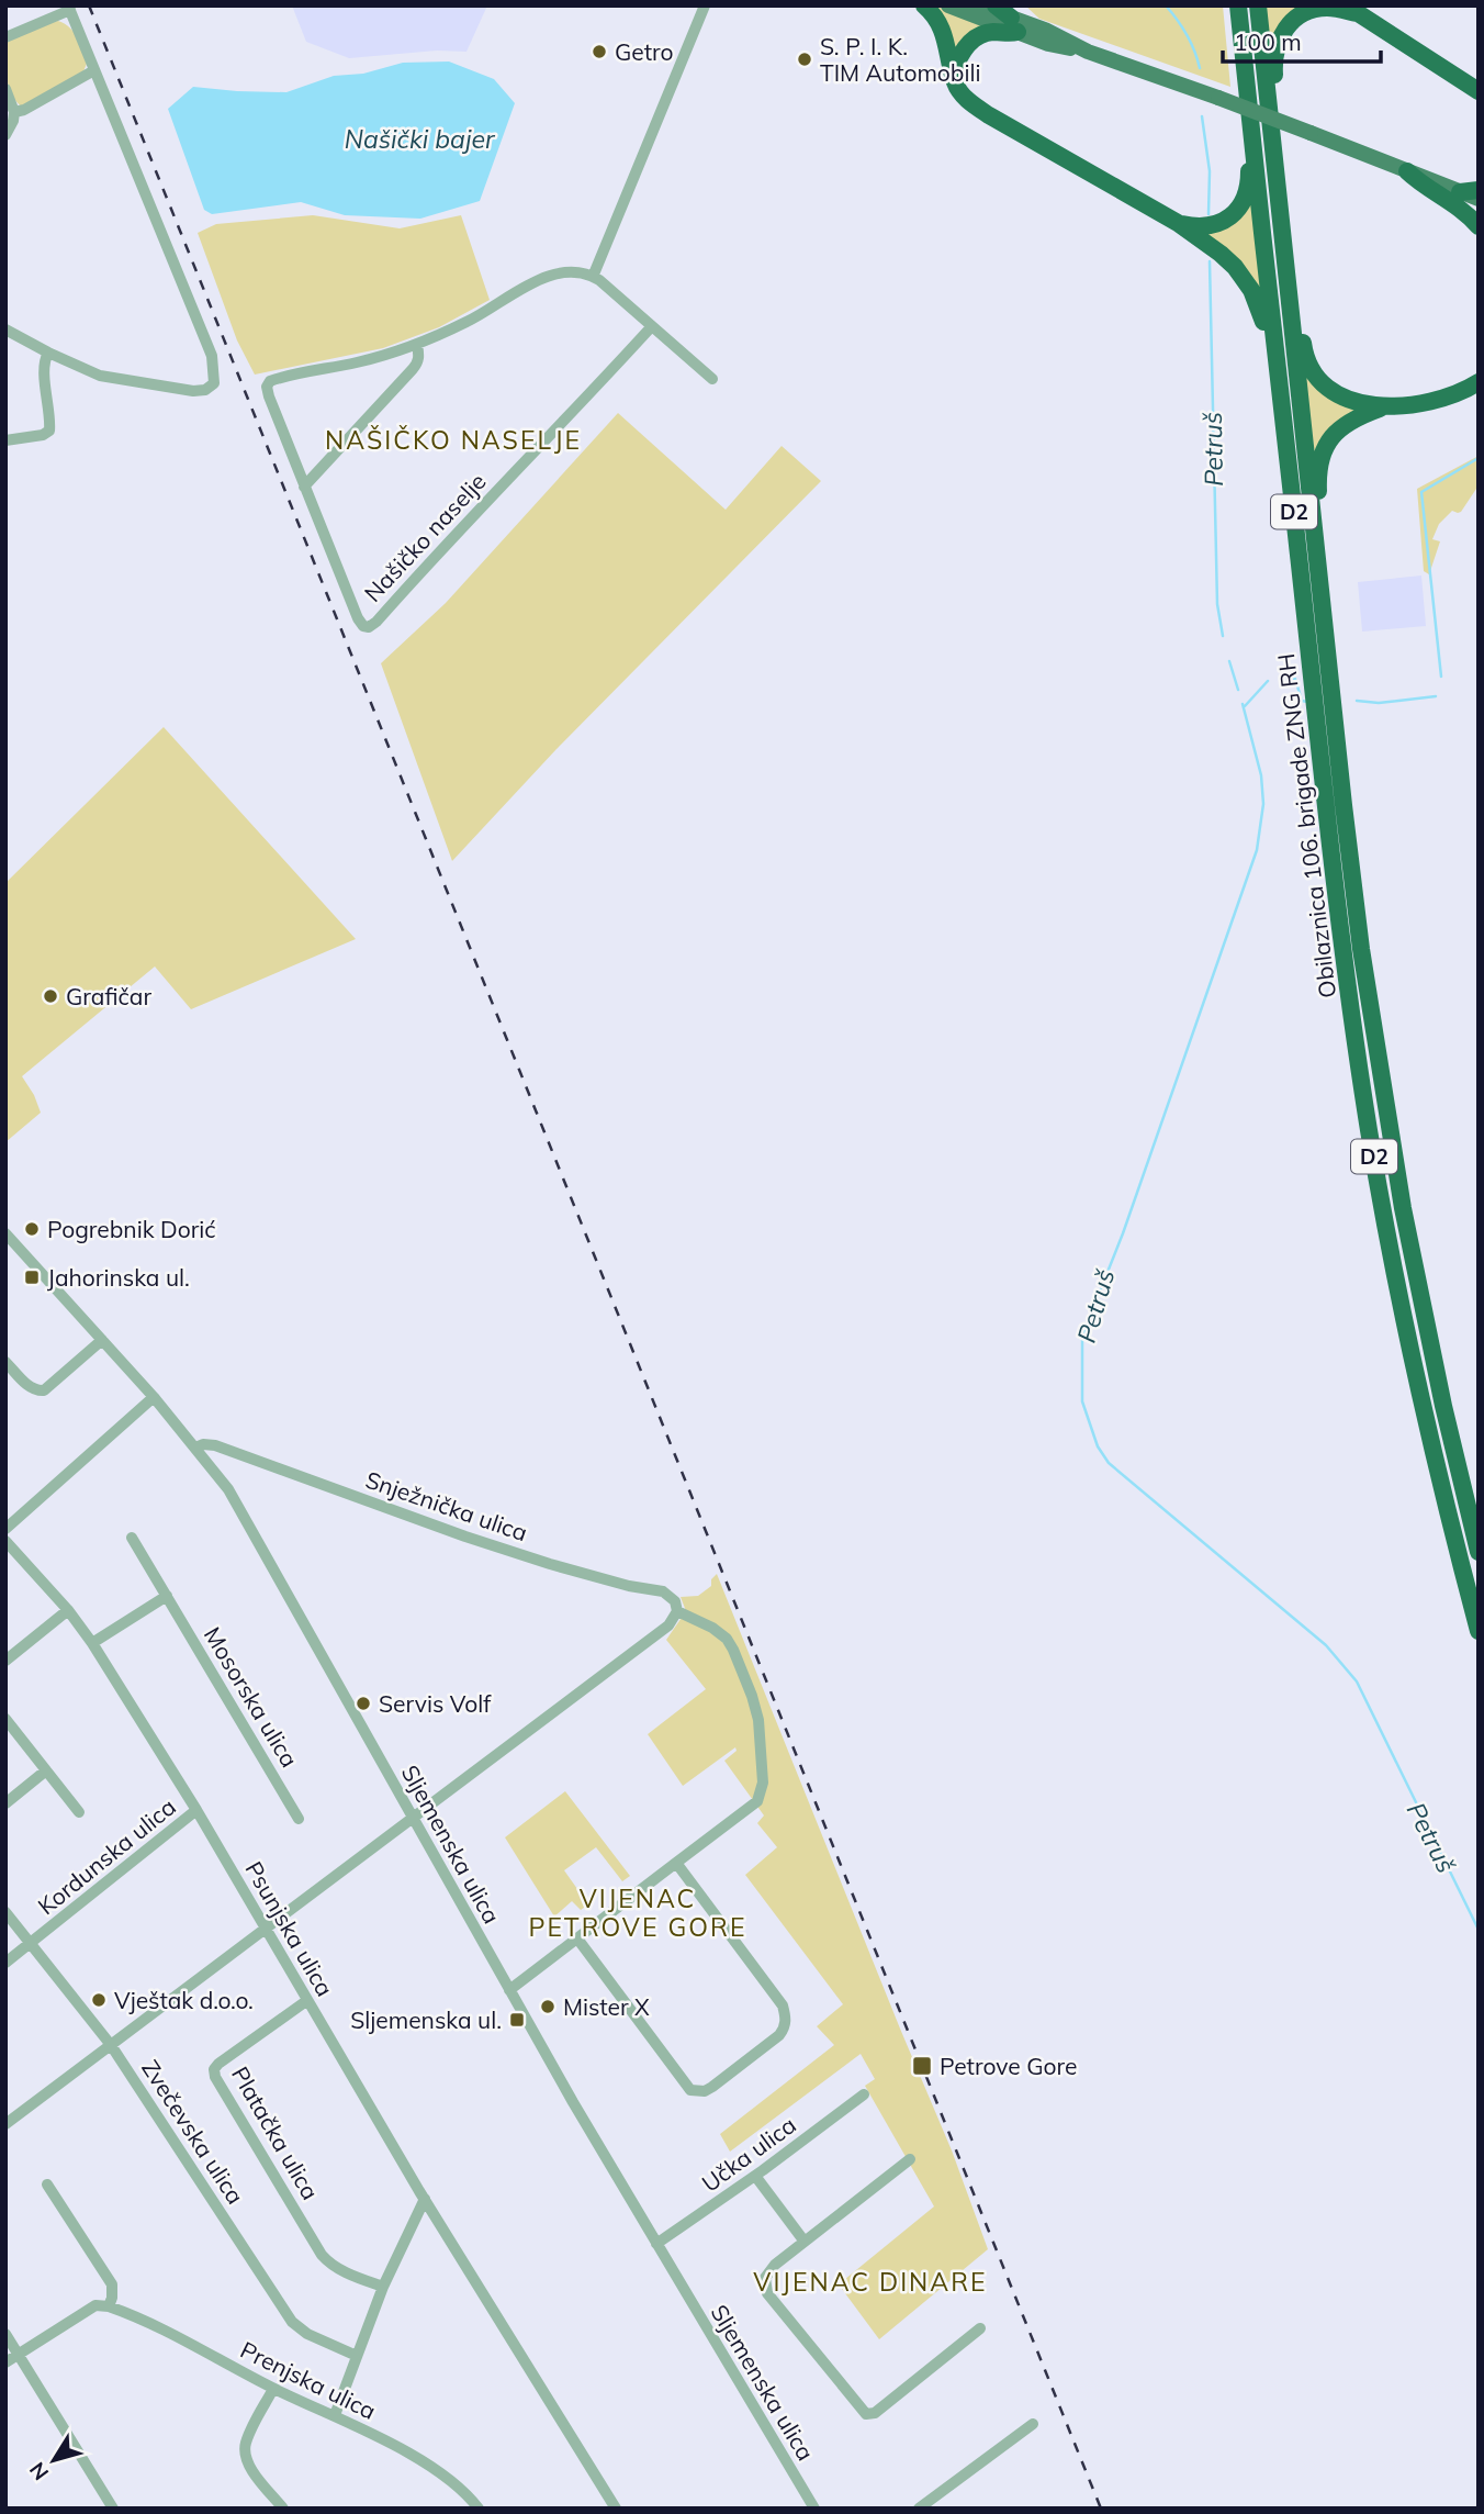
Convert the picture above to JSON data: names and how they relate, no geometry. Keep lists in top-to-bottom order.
{
  "streets": {
    "highway": ["D2", "Obilaznica 106. brigade ZNG RH"],
    "street": [
      "Našičko naselje",
      "Snježnička ulica",
      "Mosorska ulica",
      "Sljemenska ulica",
      "Kordunska ulica",
      "Psunjska ulica",
      "Zvečevska ulica",
      "Platačka ulica",
      "Učka ulica",
      "Prenjska ulica"
    ]
  },
  "crossings": [
    ["Snježnička ulica", "Sljemenska ulica"],
    ["Sljemenska ulica", "Učka ulica"],
    ["Kordunska ulica", "Psunjska ulica"],
    ["Kordunska ulica", "Zvečevska ulica"],
    ["Psunjska ulica", "Platačka ulica"]
  ],
  "districts": ["NAŠIČKO NASELJE", "VIJENAC PETROVE GORE", "VIJENAC DINARE"],
  "water": ["Našički bajer", "Petruš"],
  "places": {
    "other": [
      "Getro",
      "S. P. I. K. TIM Automobili",
      "Grafičar",
      "Pogrebnik Dorić",
      "Servis Volf",
      "Vještak d.o.o.",
      "Mister X"
    ],
    "transit": ["Jahorinska ul.", "Sljemenska ul.", "Petrove Gore"]
  },
  "scale_bar": "100 m",
  "north": "bottom left"
}
